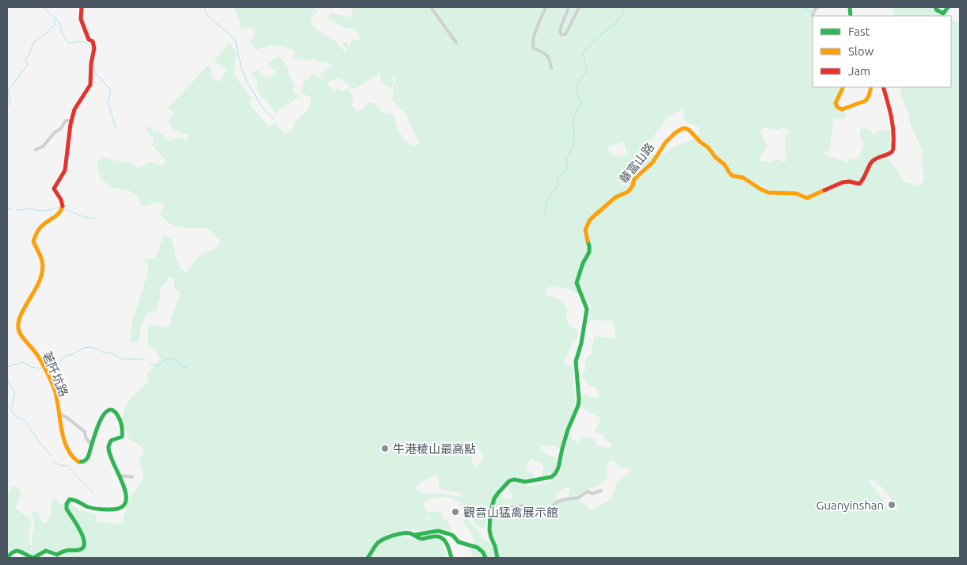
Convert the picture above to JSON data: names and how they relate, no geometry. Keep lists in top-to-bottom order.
{
  "streets": {
    "street": ["華富山路", "荖阡坑路"]
  },
  "places": ["牛港稜山最高點", "Guanyinshan", "觀音山猛禽展示館"],
  "legend": ["Fast", "Slow", "Jam"]
}
